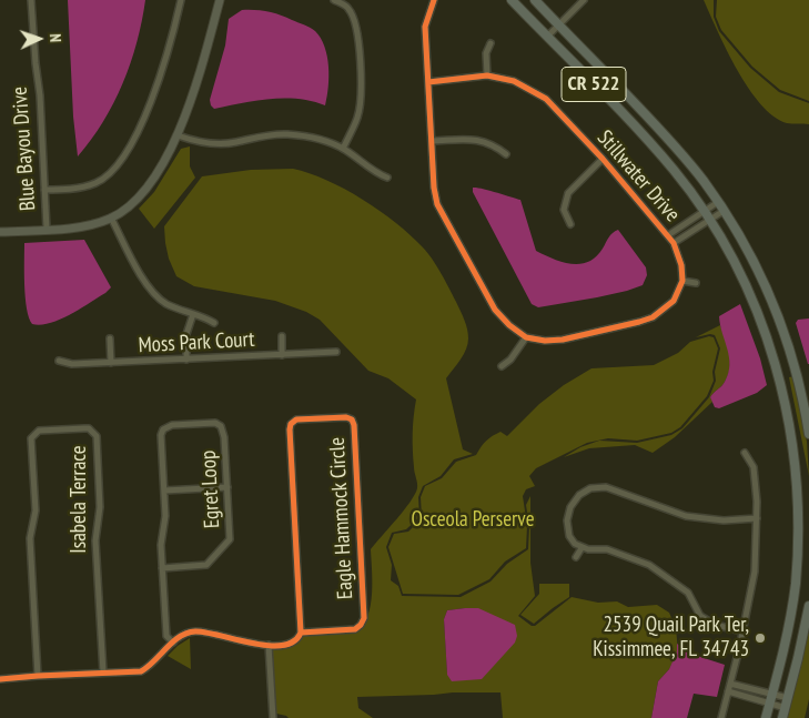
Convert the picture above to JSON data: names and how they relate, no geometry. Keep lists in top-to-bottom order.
{
  "streets": {
    "main road": ["CR 522"],
    "street": [
      "Blue Bayou Drive",
      "Stillwater Drive",
      "Moss Park Court",
      "Egret Loop",
      "Isabela Terrace",
      "Eagle Hammock Circle"
    ]
  },
  "crossings": [
    ["Egret Loop", "Eagle Hammock Circle"]
  ],
  "parks": ["Osceola Perserve"],
  "places": ["2539 Quail Park Ter, Kissimmee, FL 34743"],
  "north": "right"
}
